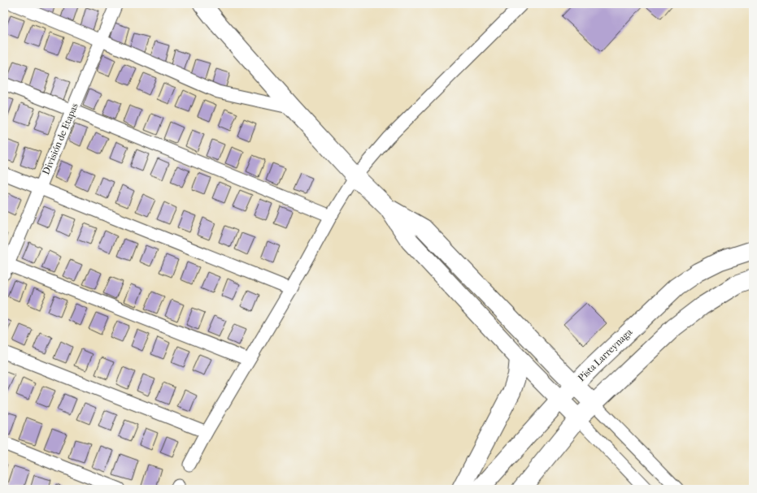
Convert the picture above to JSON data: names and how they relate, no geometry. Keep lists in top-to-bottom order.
{
  "streets": {
    "main road": ["Pista Larreynaga"],
    "street": ["División de Etapas"]
  }
}
